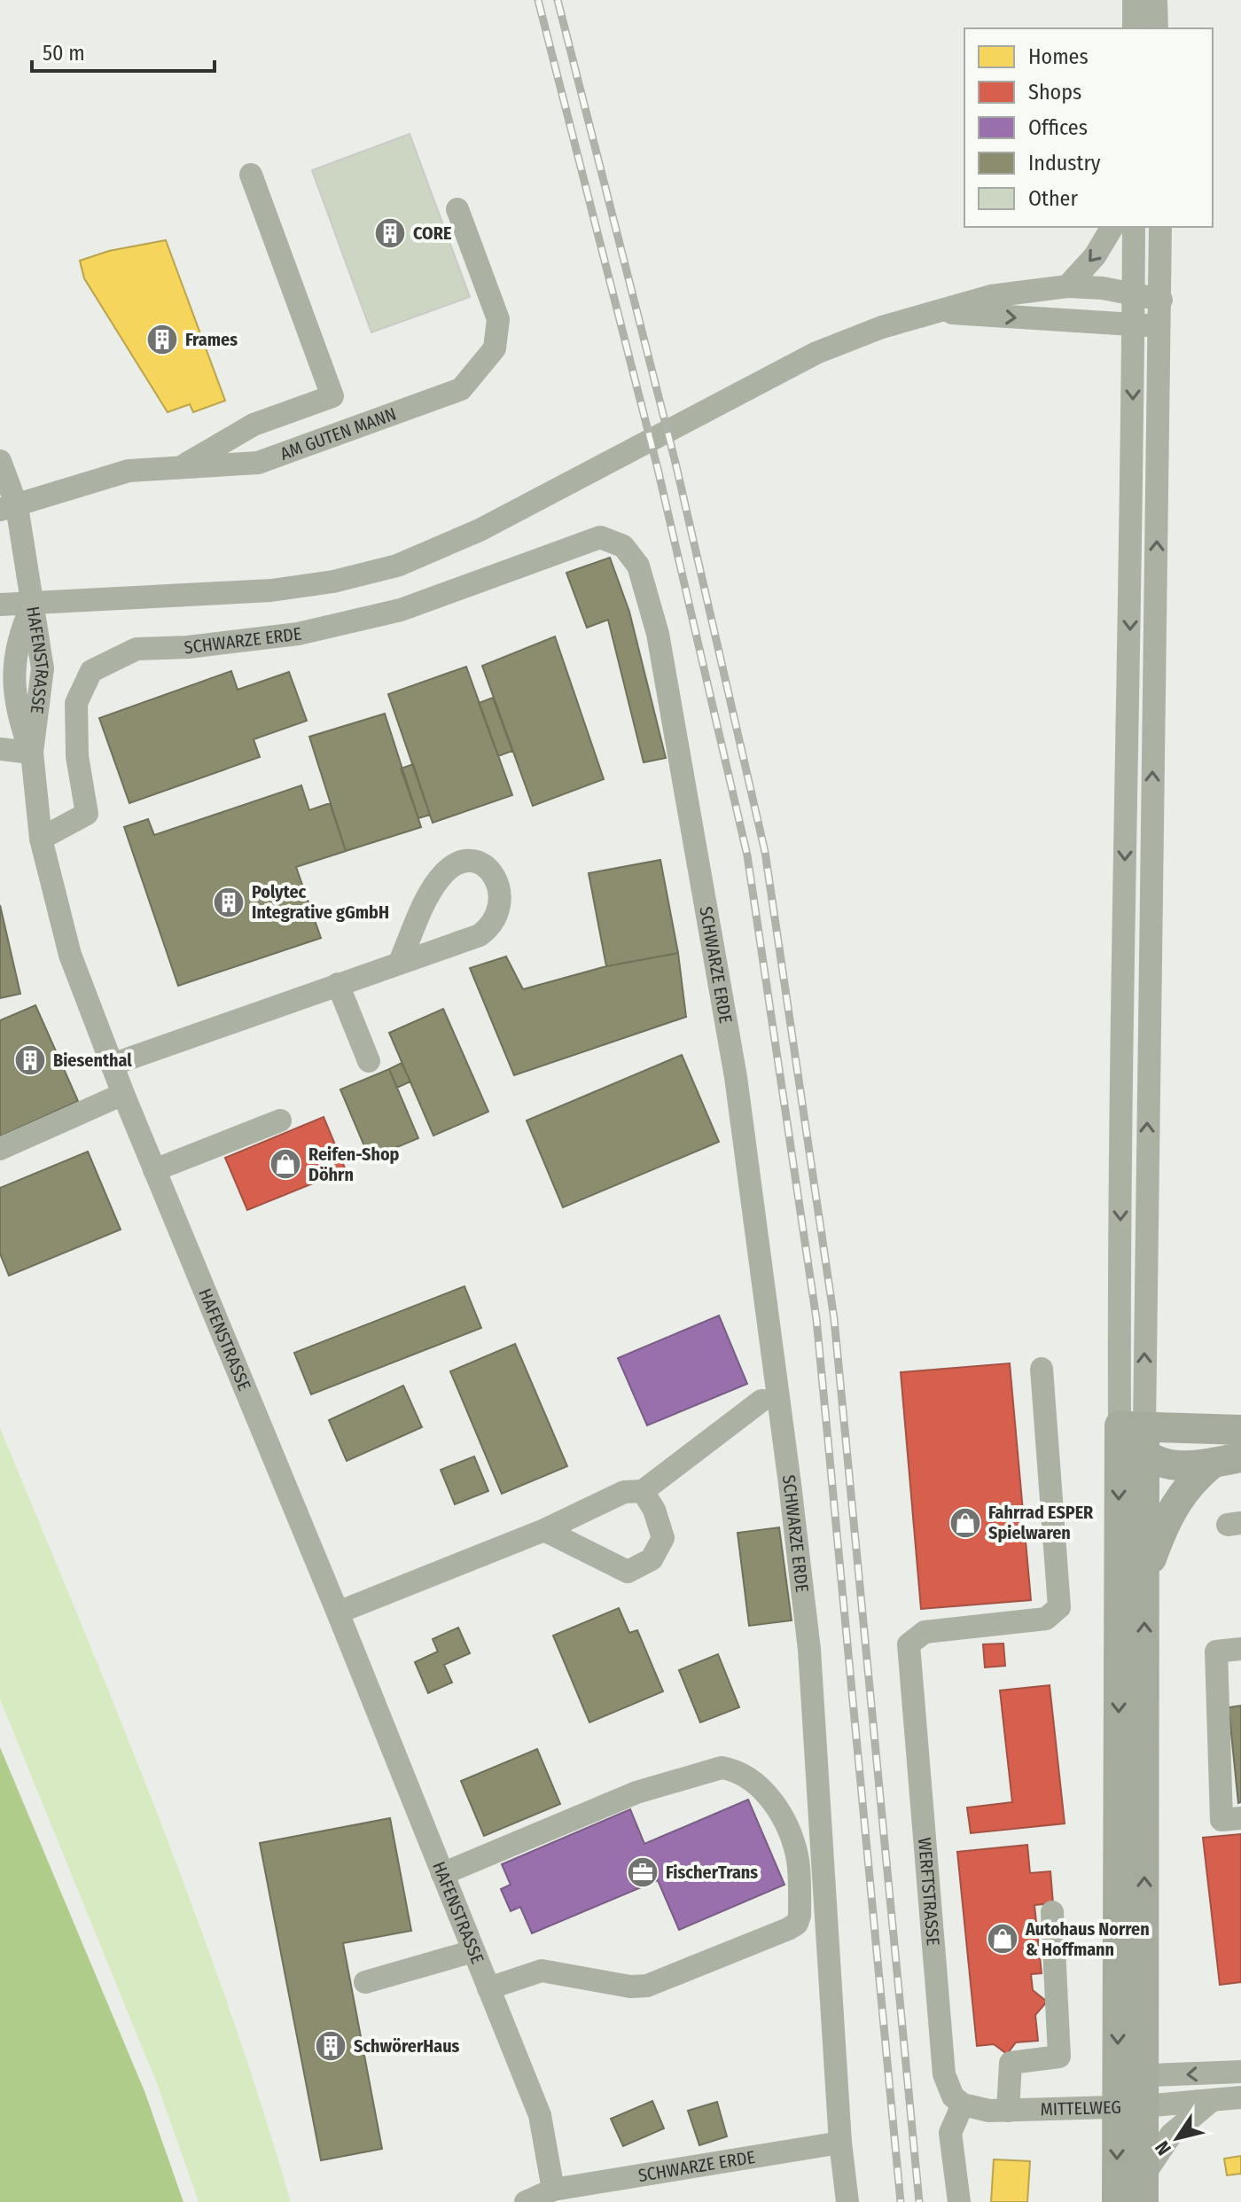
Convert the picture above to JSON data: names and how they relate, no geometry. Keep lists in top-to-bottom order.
{
  "streets": {
    "street": [
      "AM GUTEN MANN",
      "SCHWARZE ERDE",
      "HAFENSTRASSE",
      "WERFTSTRASSE",
      "MITTELWEG"
    ]
  },
  "crossings": [
    ["SCHWARZE ERDE", "HAFENSTRASSE"],
    ["WERFTSTRASSE", "MITTELWEG"]
  ],
  "places": {
    "building": [
      "CORE",
      "Frames",
      "Polytec Integrative gGmbH",
      "Biesenthal",
      "SchwörerHaus"
    ],
    "shop": ["Reifen-Shop Döhrn", "Fahrrad ESPER Spielwaren", "Autohaus Norren & Hoffmann"],
    "office": ["FischerTrans"]
  },
  "legend": [
    "Homes",
    "Shops",
    "Offices",
    "Industry",
    "Other"
  ],
  "scale_bar": "50 m",
  "north": "bottom left"
}
